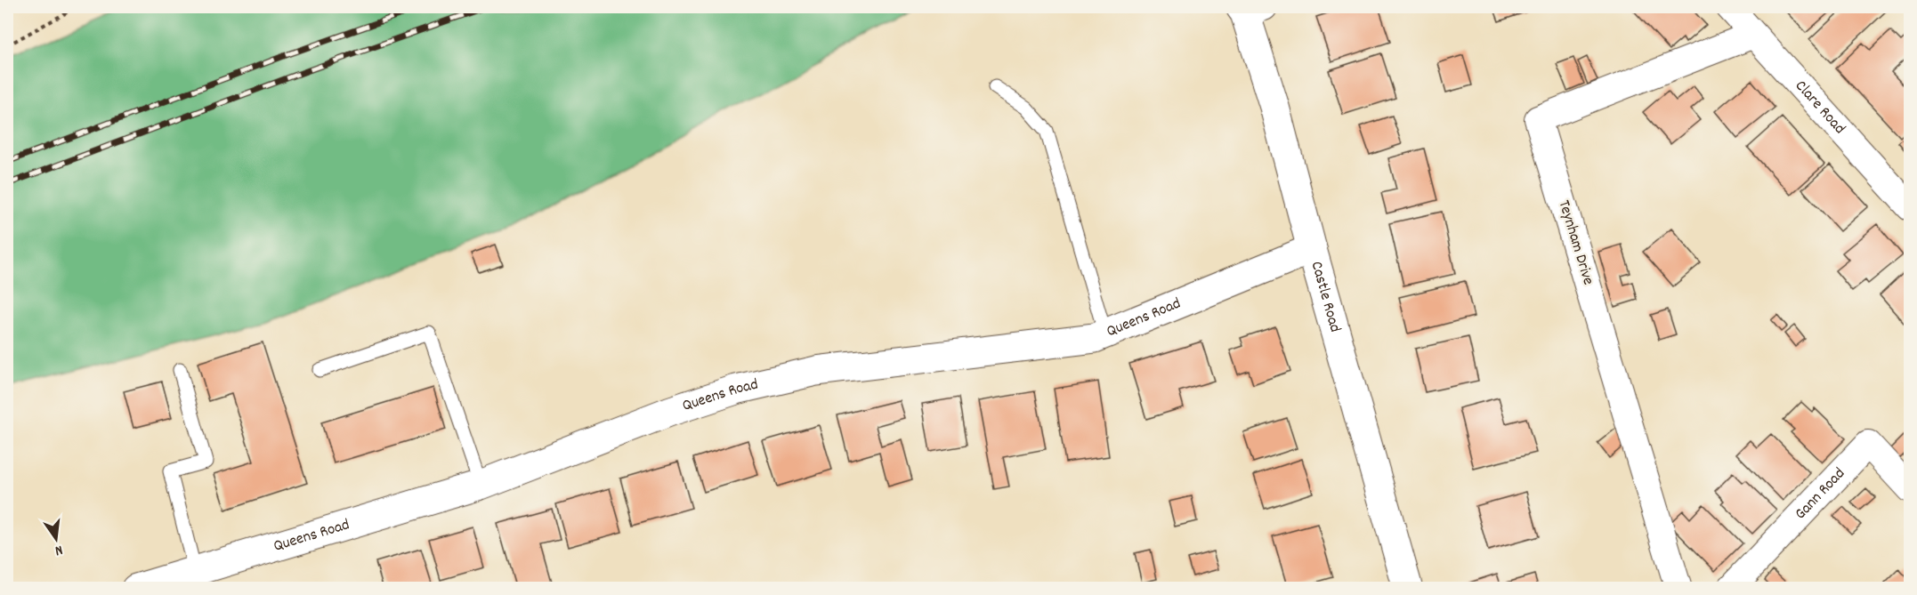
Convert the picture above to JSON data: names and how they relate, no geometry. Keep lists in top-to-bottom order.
{
  "streets": {
    "street": [
      "Clare Road",
      "Teynham Drive",
      "Castle Road",
      "Queens Road",
      "Gann Road"
    ]
  },
  "crossings": [
    ["Clare Road", "Teynham Drive"],
    ["Castle Road", "Queens Road"]
  ],
  "north": "bottom"
}
